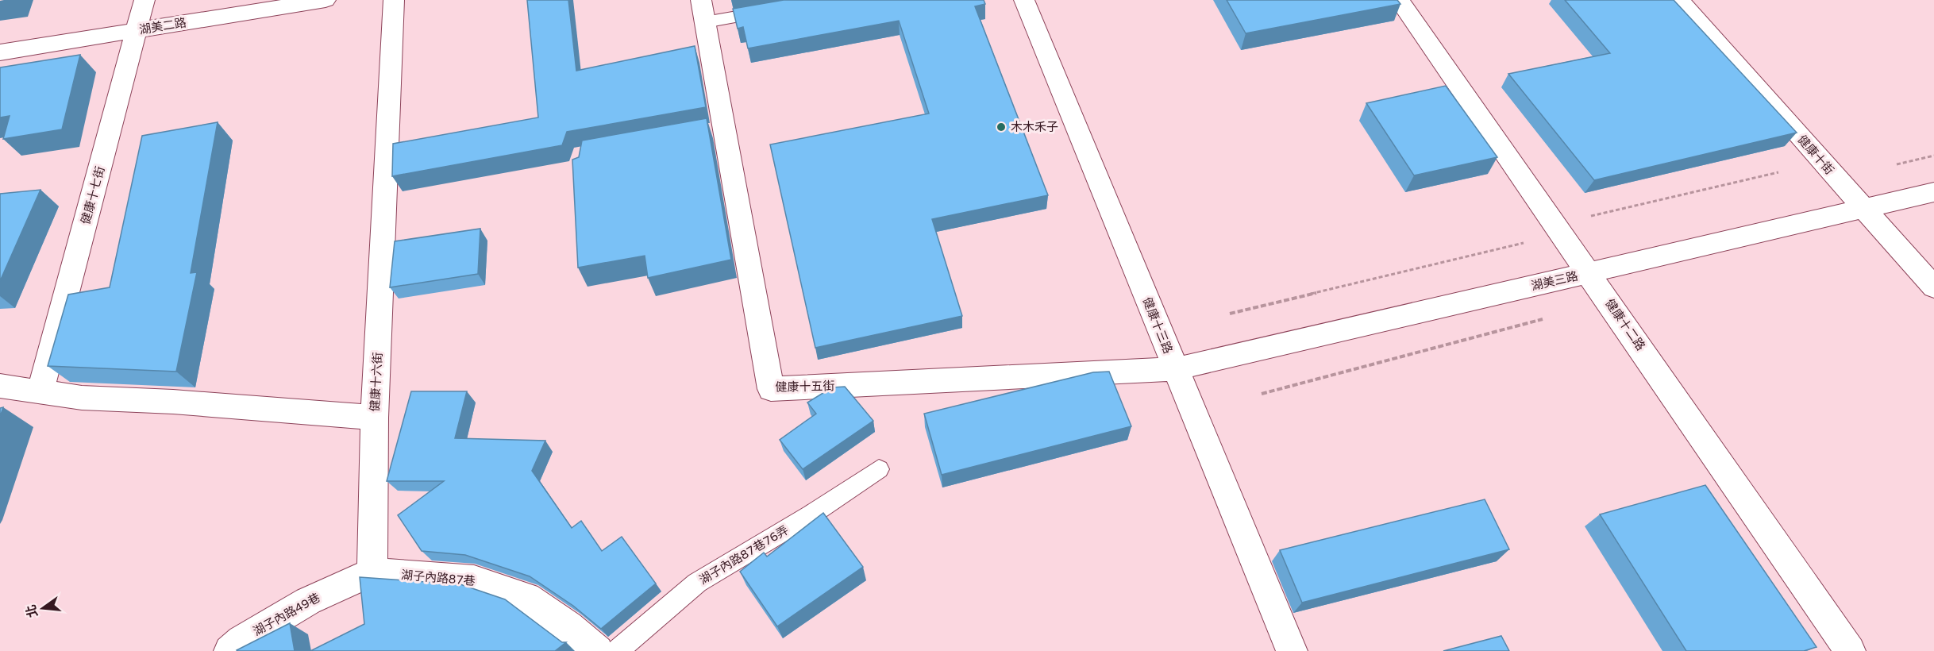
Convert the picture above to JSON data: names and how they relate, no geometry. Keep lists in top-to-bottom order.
{
  "streets": {
    "street": [
      "湖美二路",
      "健康十街",
      "健康十七街",
      "湖美三路",
      "健康十二路",
      "健康十三路",
      "健康十六街",
      "健康十五街",
      "湖子內路87巷",
      "湖子內路49巷"
    ],
    "lane": ["湖子內路87巷76弄"]
  },
  "crossings": [
    ["湖美二路", "健康十七街"],
    ["健康十街", "湖美三路"],
    ["健康十七街", "健康十六街"],
    ["湖美三路", "健康十二路"],
    ["湖美三路", "健康十三路"],
    ["湖美三路", "健康十五街"],
    ["健康十三路", "健康十五街"],
    ["湖子內路87巷", "湖子內路49巷"]
  ],
  "places": ["木木禾子"],
  "north": "left"
}
